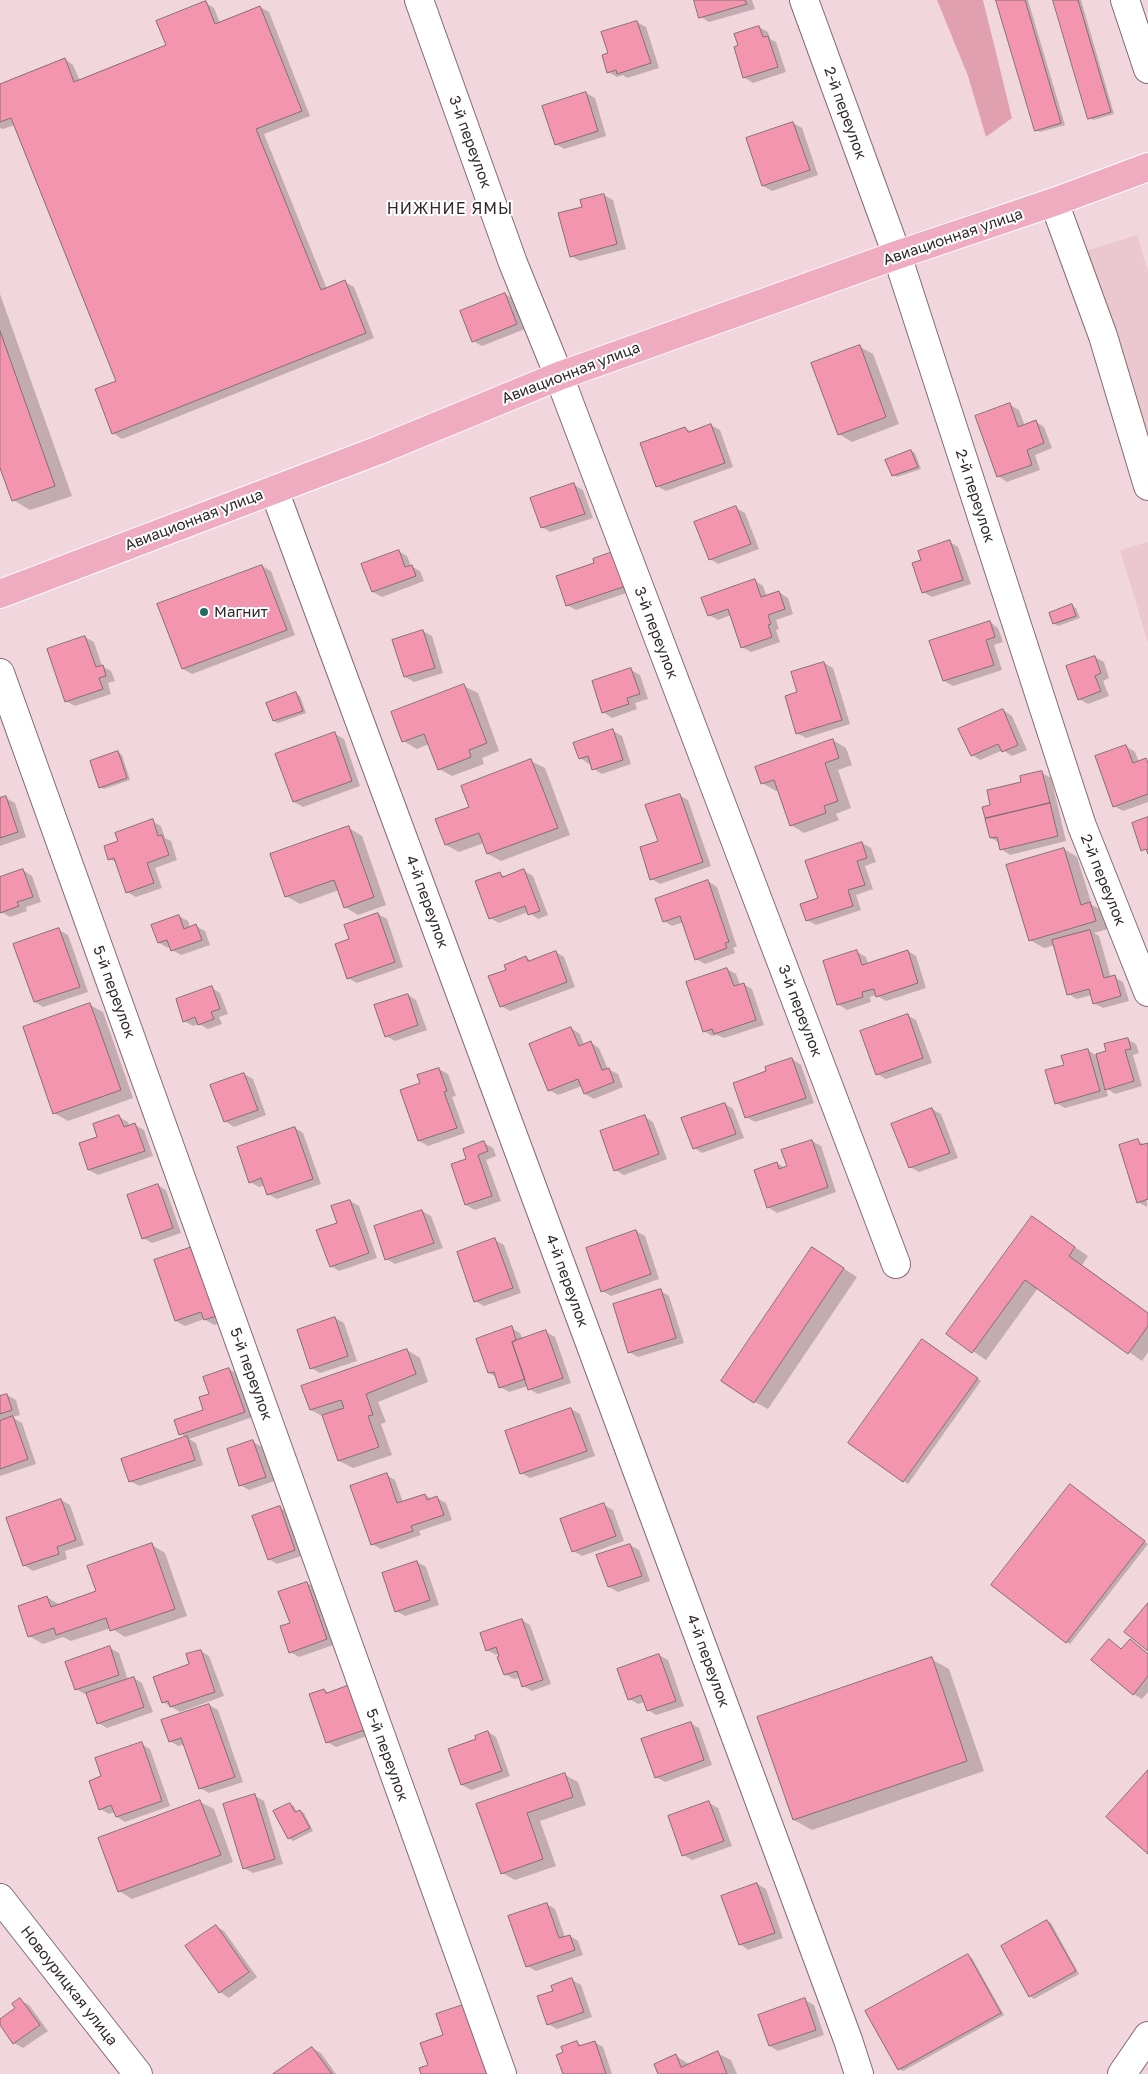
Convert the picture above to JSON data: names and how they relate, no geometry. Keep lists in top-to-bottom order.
{
  "streets": {
    "main road": ["Авиационная улица"],
    "street": [
      "2-й переулок",
      "3-й переулок",
      "4-й переулок",
      "5-й переулок",
      "Новоурицкая улица"
    ]
  },
  "crossings": [
    ["2-й переулок", "Авиационная улица"],
    ["3-й переулок", "Авиационная улица"],
    ["Авиационная улица", "4-й переулок"]
  ],
  "districts": ["НИЖНИЕ ЯМЫ"],
  "places": ["Магнит"]
}
